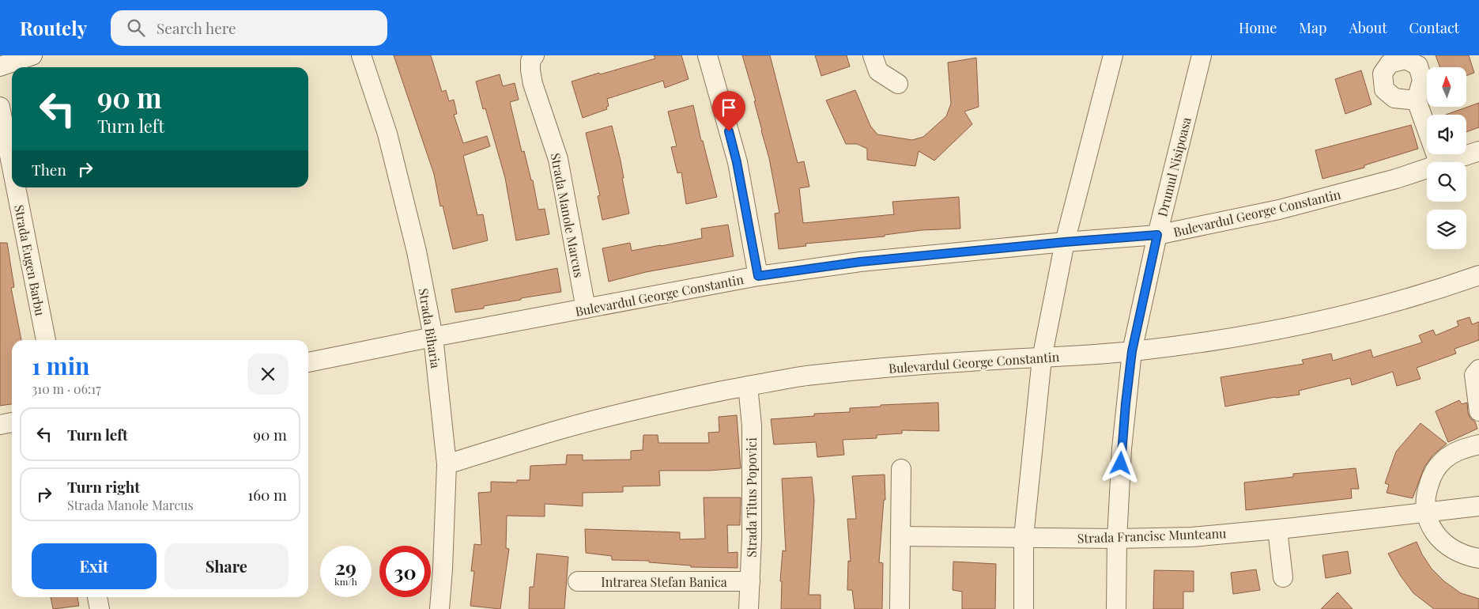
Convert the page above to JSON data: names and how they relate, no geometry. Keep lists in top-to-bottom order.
{
  "streets": {
    "street": [
      "Drumul Nisipoasa",
      "Bulevardul George Constantin",
      "Strada Manole Marcus",
      "Strada Eugen Barbu",
      "Strada Biharia",
      "Strada Titus Popovici",
      "Strada Francisc Munteanu",
      "Intrarea Stefan Banica"
    ]
  },
  "crossings": [
    ["Drumul Nisipoasa", "Bulevardul George Constantin"],
    ["Drumul Nisipoasa", "Strada Francisc Munteanu"],
    ["Bulevardul George Constantin", "Strada Manole Marcus"],
    ["Bulevardul George Constantin", "Strada Biharia"],
    ["Bulevardul George Constantin", "Strada Titus Popovici"],
    ["Strada Titus Popovici", "Intrarea Stefan Banica"]
  ],
  "north": "top",
  "page": {
    "header": "Routely",
    "search": "Search here",
    "nav": [
      "Home",
      "Map",
      "About",
      "Contact"
    ],
    "turn": ["90 m", "Turn left"],
    "then": "Then",
    "heading": ["1 min", "310 m · 06:17"],
    "list": [
      {
        "name": "Turn left",
        "value": "90 m"
      },
      {
        "name": "Turn right",
        "note": "Strada Manole Marcus",
        "value": "160 m"
      }
    ],
    "buttons": ["Exit", "Share"],
    "speed": "29 km/h",
    "limit": "30"
  }
}
